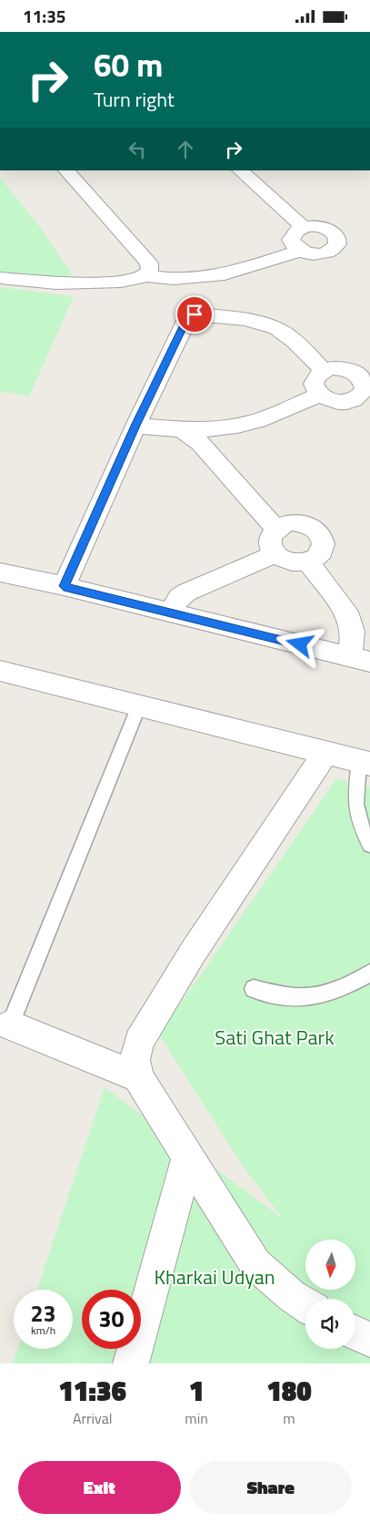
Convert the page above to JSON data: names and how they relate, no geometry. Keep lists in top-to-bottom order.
{
  "parks": ["Sati Ghat Park", "Kharkai Udyan"],
  "north": "bottom",
  "page": {
    "status": "11:35",
    "turn": ["60 m", "Turn right"],
    "speed": "23 km/h",
    "limit": "30",
    "eta": [
      "11:36",
      "Arrival",
      "1",
      "min",
      "180",
      "m"
    ],
    "buttons": ["Exit", "Share"]
  }
}
